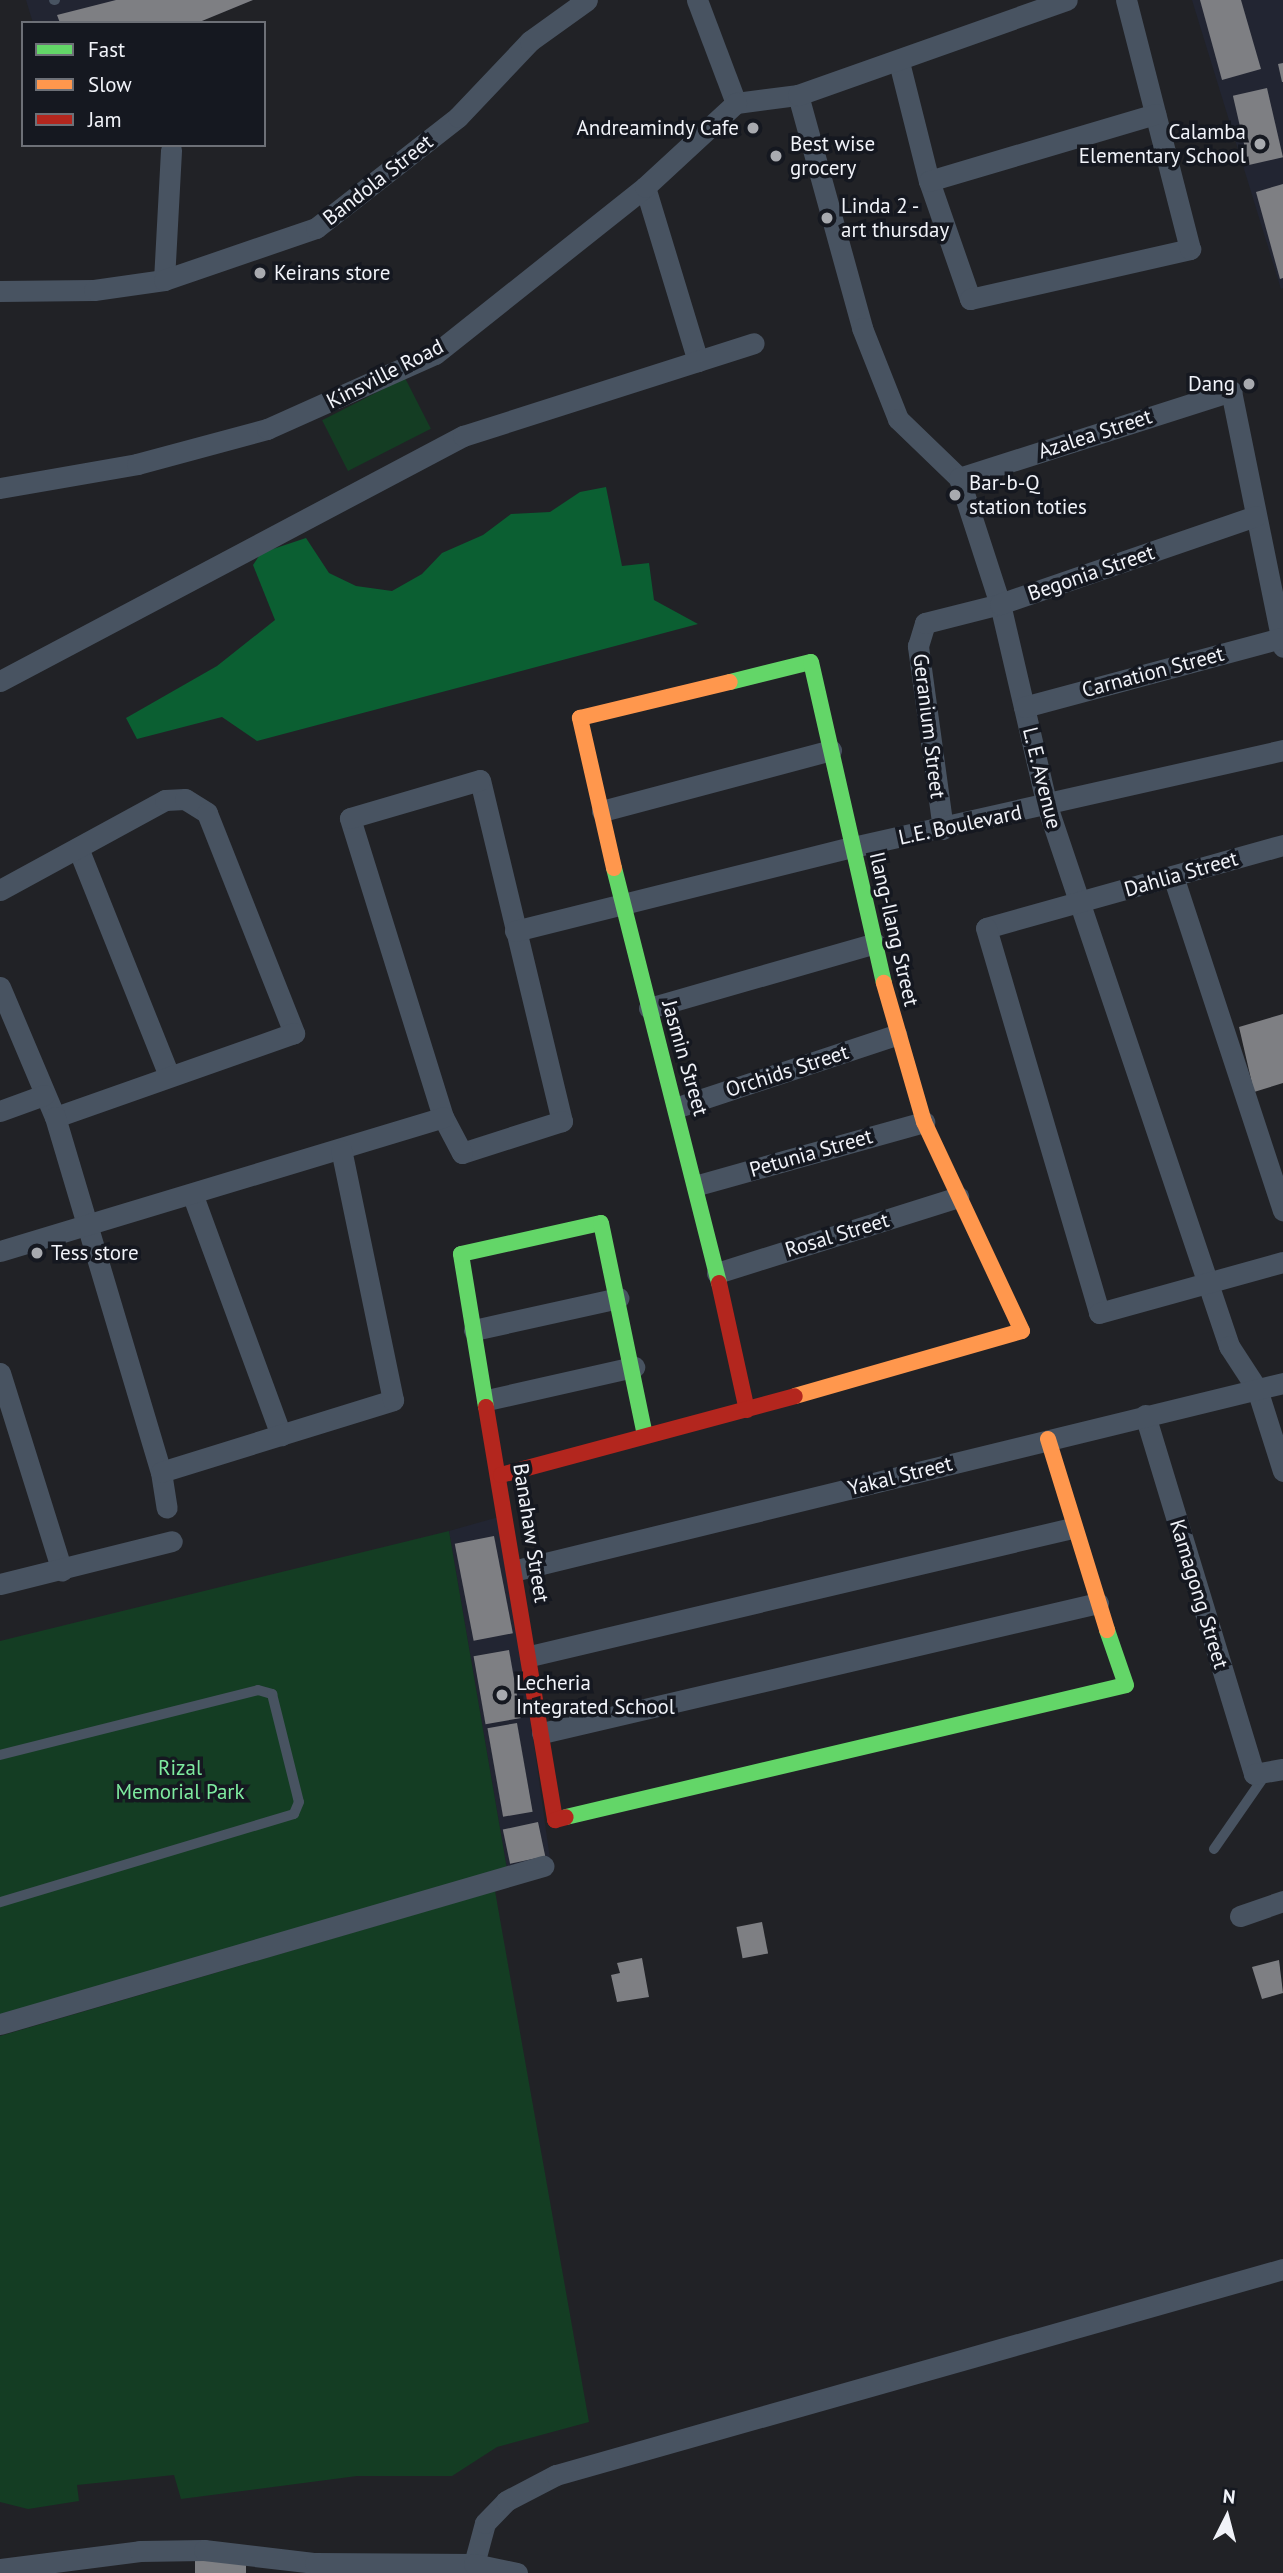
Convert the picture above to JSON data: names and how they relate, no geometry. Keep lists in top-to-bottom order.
{
  "streets": {
    "street": [
      "Bandola Street",
      "Kinsville Road",
      "Azalea Street",
      "Begonia Street",
      "Carnation Street",
      "Geranium Street",
      "L. E. Avenue",
      "L.E. Boulevard",
      "Dahlia Street",
      "Ilang-Ilang Street",
      "Jasmin Street",
      "Orchids Street",
      "Petunia Street",
      "Rosal Street",
      "Yakal Street",
      "Banahaw Street",
      "Kamagong Street"
    ]
  },
  "crossings": [
    ["Azalea Street", "Begonia Street"],
    ["Azalea Street", "L. E. Avenue"],
    ["Begonia Street", "Geranium Street"],
    ["Begonia Street", "L. E. Avenue"],
    ["Carnation Street", "L. E. Avenue"],
    ["Geranium Street", "L.E. Boulevard"],
    ["L. E. Avenue", "L.E. Boulevard"],
    ["L. E. Avenue", "Dahlia Street"],
    ["L. E. Avenue", "Yakal Street"],
    ["L.E. Boulevard", "Ilang-Ilang Street"],
    ["L.E. Boulevard", "Jasmin Street"],
    ["Ilang-Ilang Street", "Jasmin Street"],
    ["Ilang-Ilang Street", "Orchids Street"],
    ["Ilang-Ilang Street", "Petunia Street"],
    ["Ilang-Ilang Street", "Rosal Street"],
    ["Jasmin Street", "Orchids Street"],
    ["Jasmin Street", "Petunia Street"],
    ["Jasmin Street", "Rosal Street"],
    ["Yakal Street", "Banahaw Street"],
    ["Yakal Street", "Kamagong Street"]
  ],
  "parks": ["Rizal Memorial Park"],
  "places": [
    "Andreamindy Cafe",
    "Calamba Elementary School",
    "Best wise grocery",
    "Linda 2 - art thursday",
    "Keirans store",
    "Dang",
    "Bar-b-Q station toties",
    "Tess store",
    "Lecheria Integrated School"
  ],
  "legend": ["Fast", "Slow", "Jam"],
  "north": "top"
}
